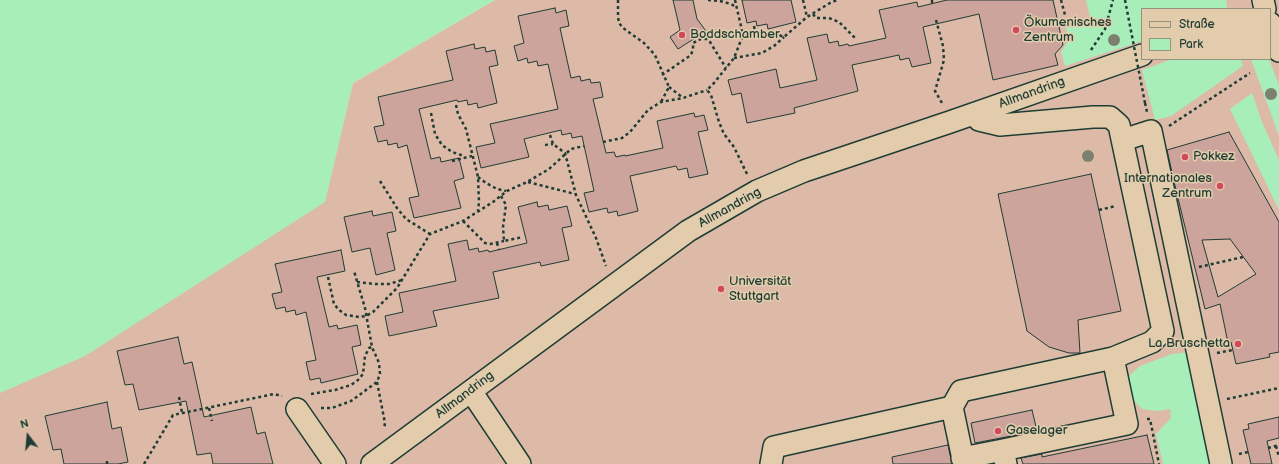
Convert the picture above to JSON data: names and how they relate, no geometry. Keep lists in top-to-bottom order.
{
  "streets": {
    "street": ["Allmandring"]
  },
  "places": [
    "Ökumenisches Zentrum",
    "Boddschamber",
    "Pokkez",
    "Internationales Zentrum",
    "Universität Stuttgart",
    "La Bruschetta",
    "Gaselager"
  ],
  "legend": ["Straße", "Park"],
  "north": "top"
}
